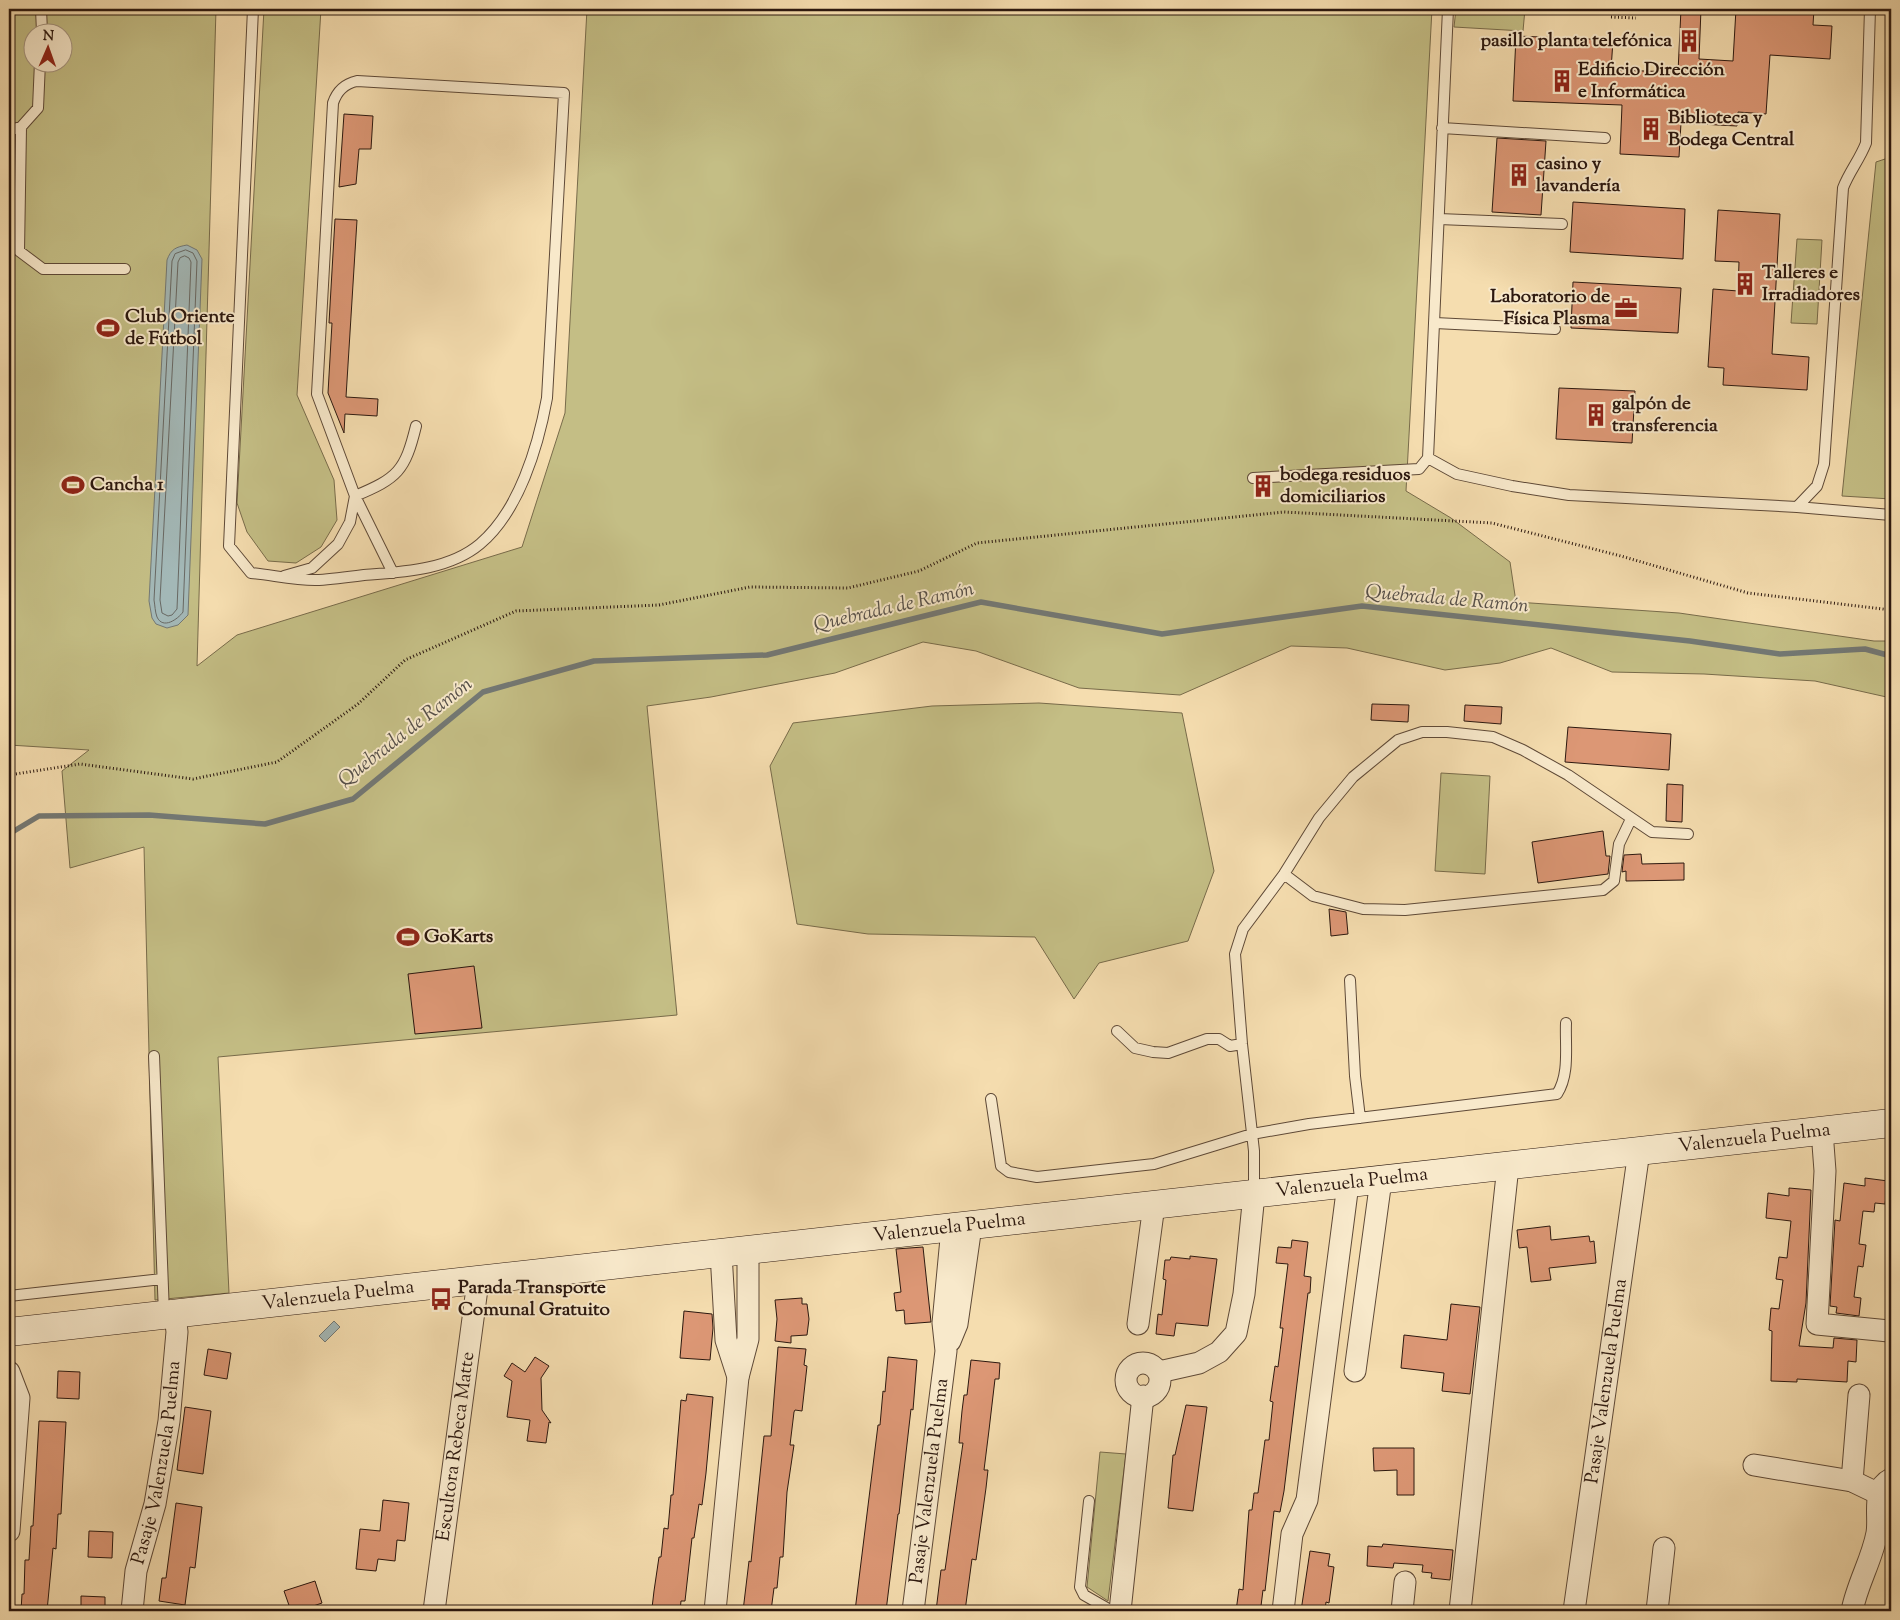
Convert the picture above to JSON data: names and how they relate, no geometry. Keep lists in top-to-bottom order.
{
  "streets": {
    "street": ["Valenzuela Puelma", "Pasaje Valenzuela Puelma", "Escultora Rebeca Matte"]
  },
  "crossings": [
    ["Valenzuela Puelma", "Pasaje Valenzuela Puelma"],
    ["Valenzuela Puelma", "Escultora Rebeca Matte"]
  ],
  "water": ["Quebrada de Ramón"],
  "places": {
    "building": [
      "pasillo planta telefónica",
      "Edificio Dirección e Informática",
      "Biblioteca y Bodega Central",
      "casino y lavandería",
      "Talleres e Irradiadores",
      "galpón de transferencia",
      "bodega residuos domiciliarios"
    ],
    "office": ["Laboratorio de Física Plasma"],
    "sports": ["Club Oriente de Fútbol", "Cancha 1", "GoKarts"],
    "bus stop": ["Parada Transporte Comunal Gratuito"]
  },
  "north": "top"
}
